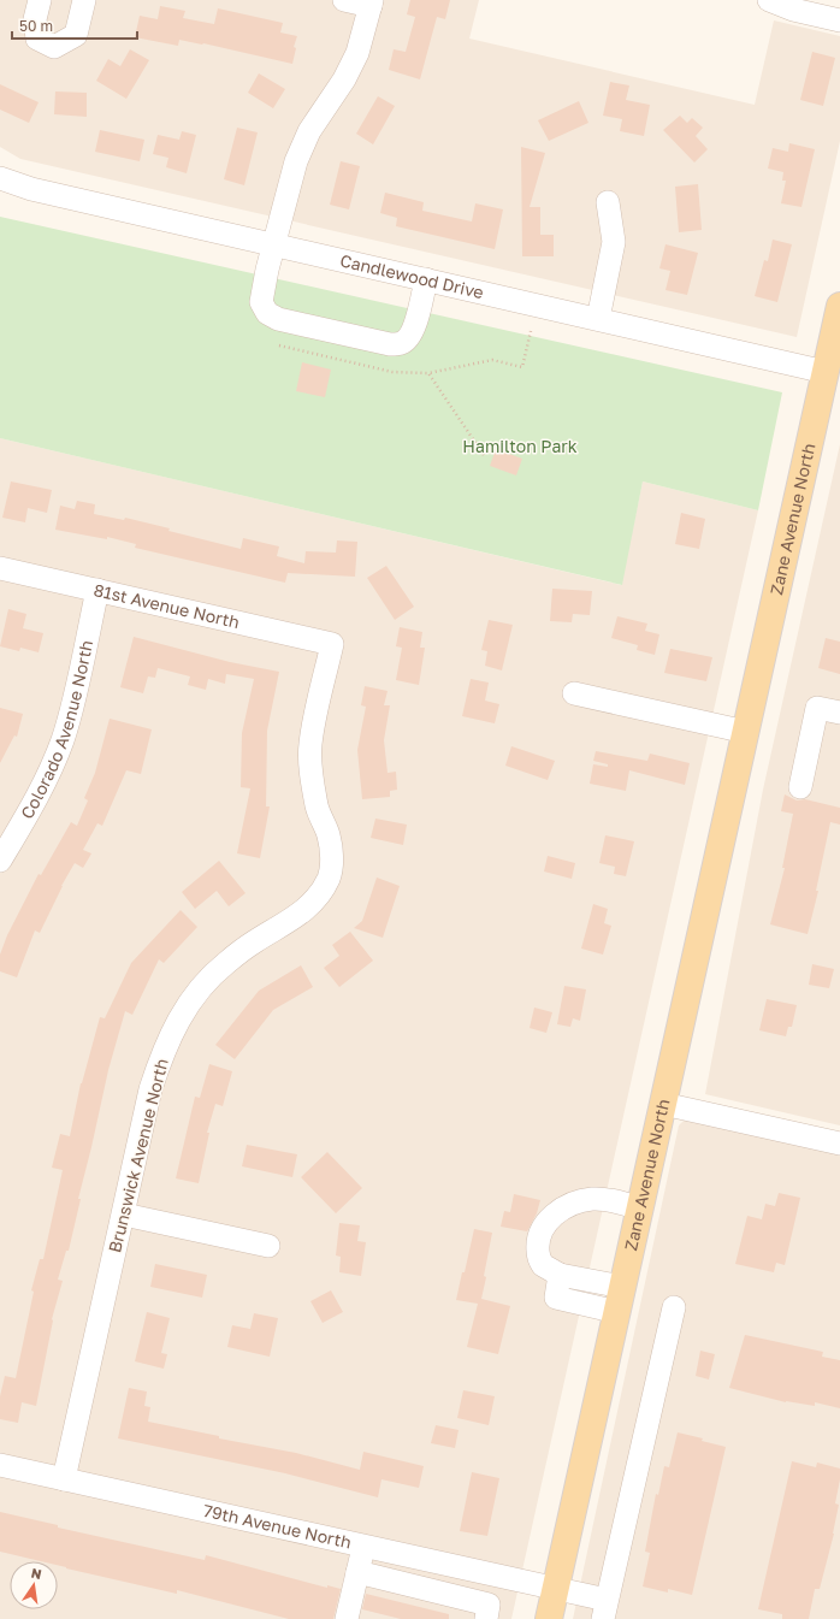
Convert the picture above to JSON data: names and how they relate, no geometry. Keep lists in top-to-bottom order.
{
  "streets": {
    "main road": ["Zane Avenue North"],
    "street": [
      "Candlewood Drive",
      "81st Avenue North",
      "Colorado Avenue North",
      "Brunswick Avenue North",
      "79th Avenue North"
    ]
  },
  "crossings": [
    ["Candlewood Drive", "Zane Avenue North"],
    ["Zane Avenue North", "79th Avenue North"],
    ["81st Avenue North", "Colorado Avenue North"],
    ["81st Avenue North", "Brunswick Avenue North"],
    ["Brunswick Avenue North", "79th Avenue North"]
  ],
  "parks": ["Hamilton Park"],
  "scale_bar": "50 m",
  "north": "top"
}
